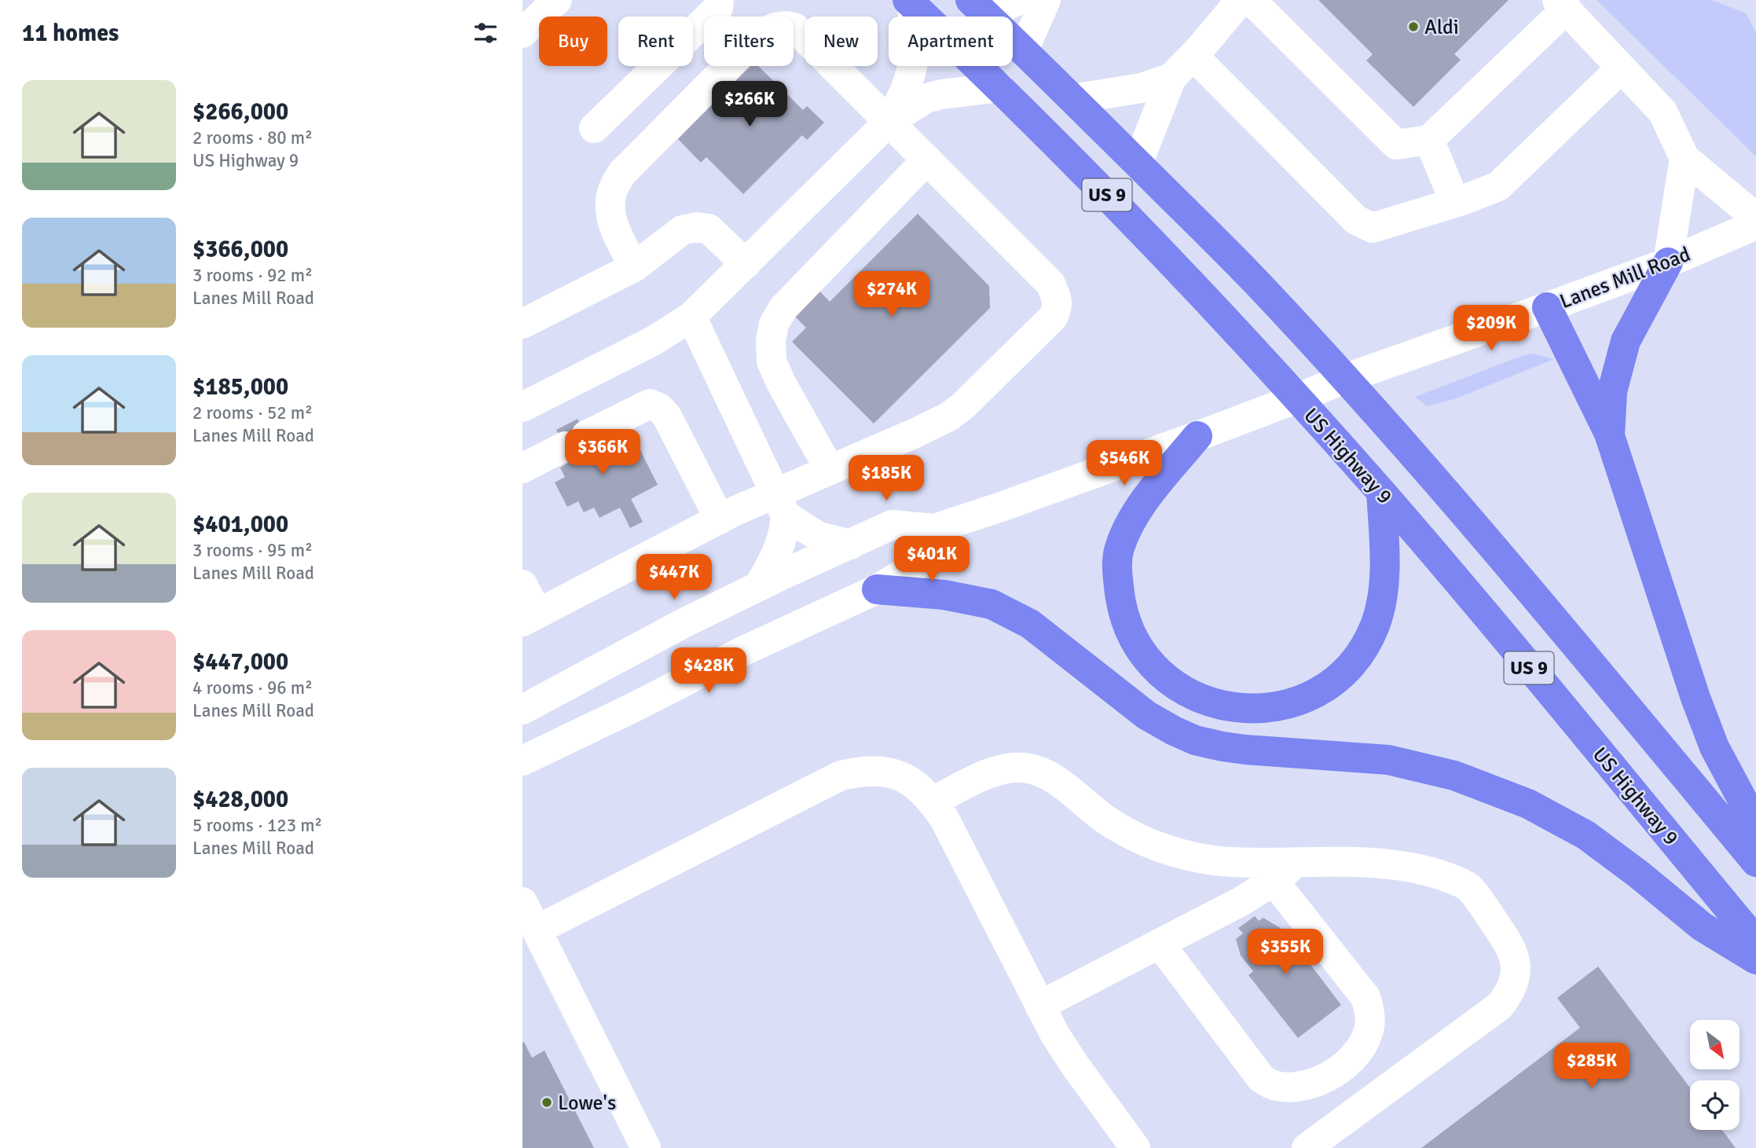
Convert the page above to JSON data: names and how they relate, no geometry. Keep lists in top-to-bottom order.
{
  "streets": {
    "highway": ["US 9", "US Highway 9"],
    "street": ["Lanes Mill Road"]
  },
  "crossings": [
    ["US 9", "Lanes Mill Road"],
    ["Lanes Mill Road", "US Highway 9"]
  ],
  "places": ["Aldi", "Lowe's"],
  "north": "bottom right",
  "page": {
    "heading": "11 homes",
    "chip": [
      "Buy",
      "Rent",
      "Filters",
      "New",
      "Apartment"
    ],
    "list": [
      {
        "name": "$266,000",
        "note": "2 rooms · 80 m² · US Highway 9"
      },
      {
        "name": "$366,000",
        "note": "3 rooms · 92 m² · Lanes Mill Road"
      },
      {
        "name": "$185,000",
        "note": "2 rooms · 52 m² · Lanes Mill Road"
      },
      {
        "name": "$401,000",
        "note": "3 rooms · 95 m² · Lanes Mill Road"
      },
      {
        "name": "$447,000",
        "note": "4 rooms · 96 m² · Lanes Mill Road"
      },
      {
        "name": "$428,000",
        "note": "5 rooms · 123 m² · Lanes Mill Road"
      }
    ],
    "price": [
      "$266K",
      "$274K",
      "$209K",
      "$366K",
      "$546K",
      "$185K",
      "$401K",
      "$447K",
      "$428K",
      "$355K",
      "$285K"
    ]
  }
}
